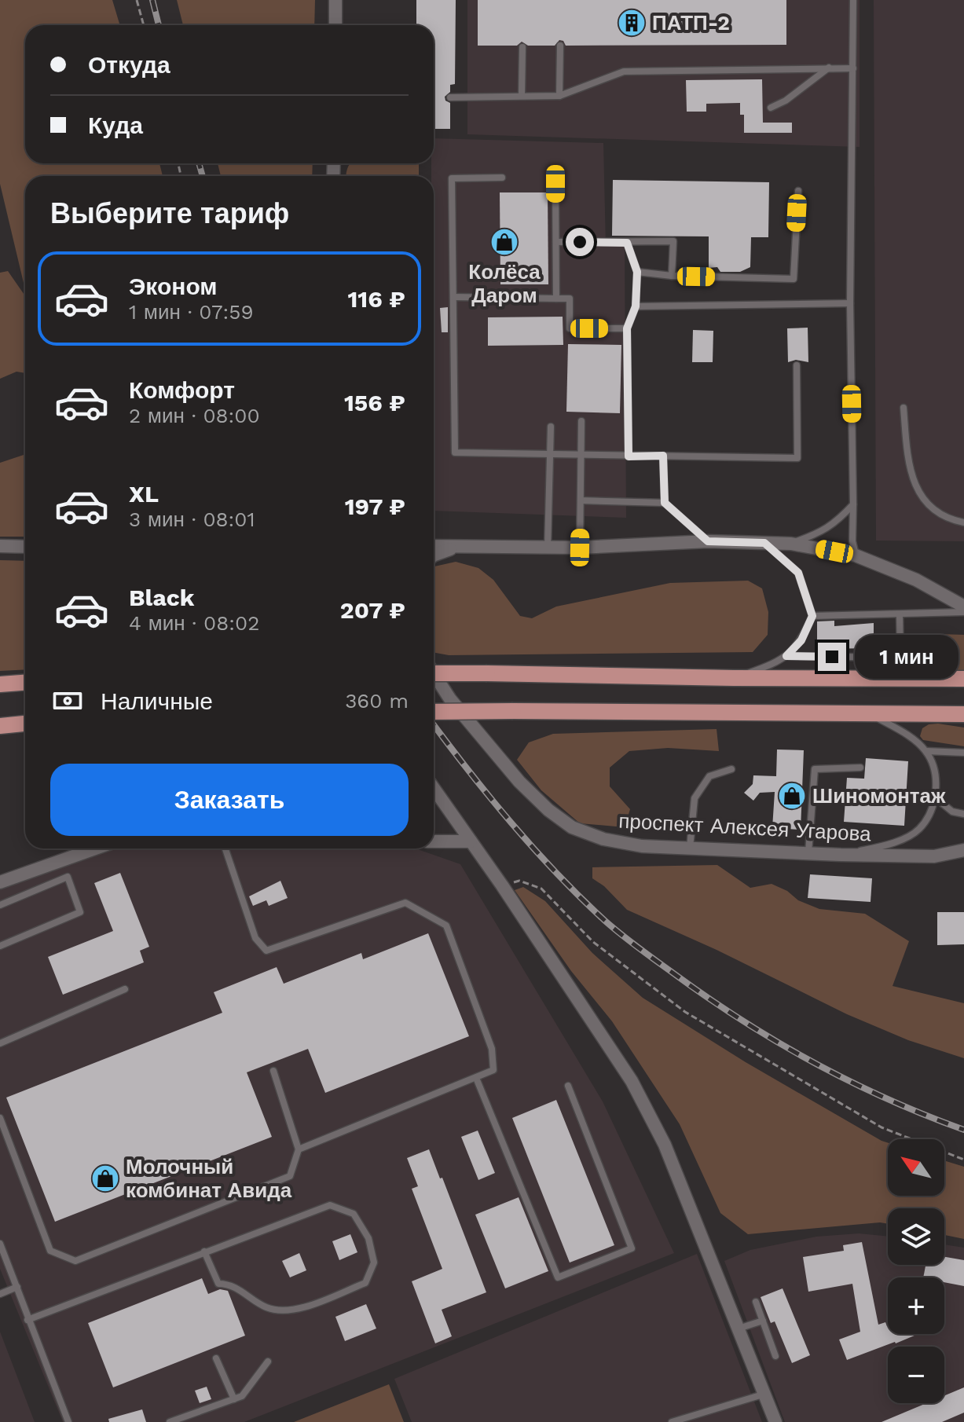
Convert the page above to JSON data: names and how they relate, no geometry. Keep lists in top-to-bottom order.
{
  "streets": {
    "street": ["проспект Алексея Угарова"]
  },
  "places": {
    "building": ["ПАТП-2"],
    "shop": ["Колёса Даром", "Шиномонтаж", "Молочный комбинат Авида"]
  },
  "north": "top left",
  "page": {
    "banner": ["Откуда", "Куда"],
    "heading": "Выберите тариф",
    "list": [
      {
        "name": "Эконом",
        "note": "1 мин · 07:59",
        "value": "116 ₽"
      },
      {
        "name": "Комфорт",
        "note": "2 мин · 08:00",
        "value": "156 ₽"
      },
      {
        "name": "XL",
        "note": "3 мин · 08:01",
        "value": "197 ₽"
      },
      {
        "name": "Black",
        "note": "4 мин · 08:02",
        "value": "207 ₽"
      }
    ],
    "bubble": "1 мин",
    "pay": ["Наличные", "360 m"],
    "buttons": "Заказать",
    "map_buttons": ["+", "−"]
  }
}
